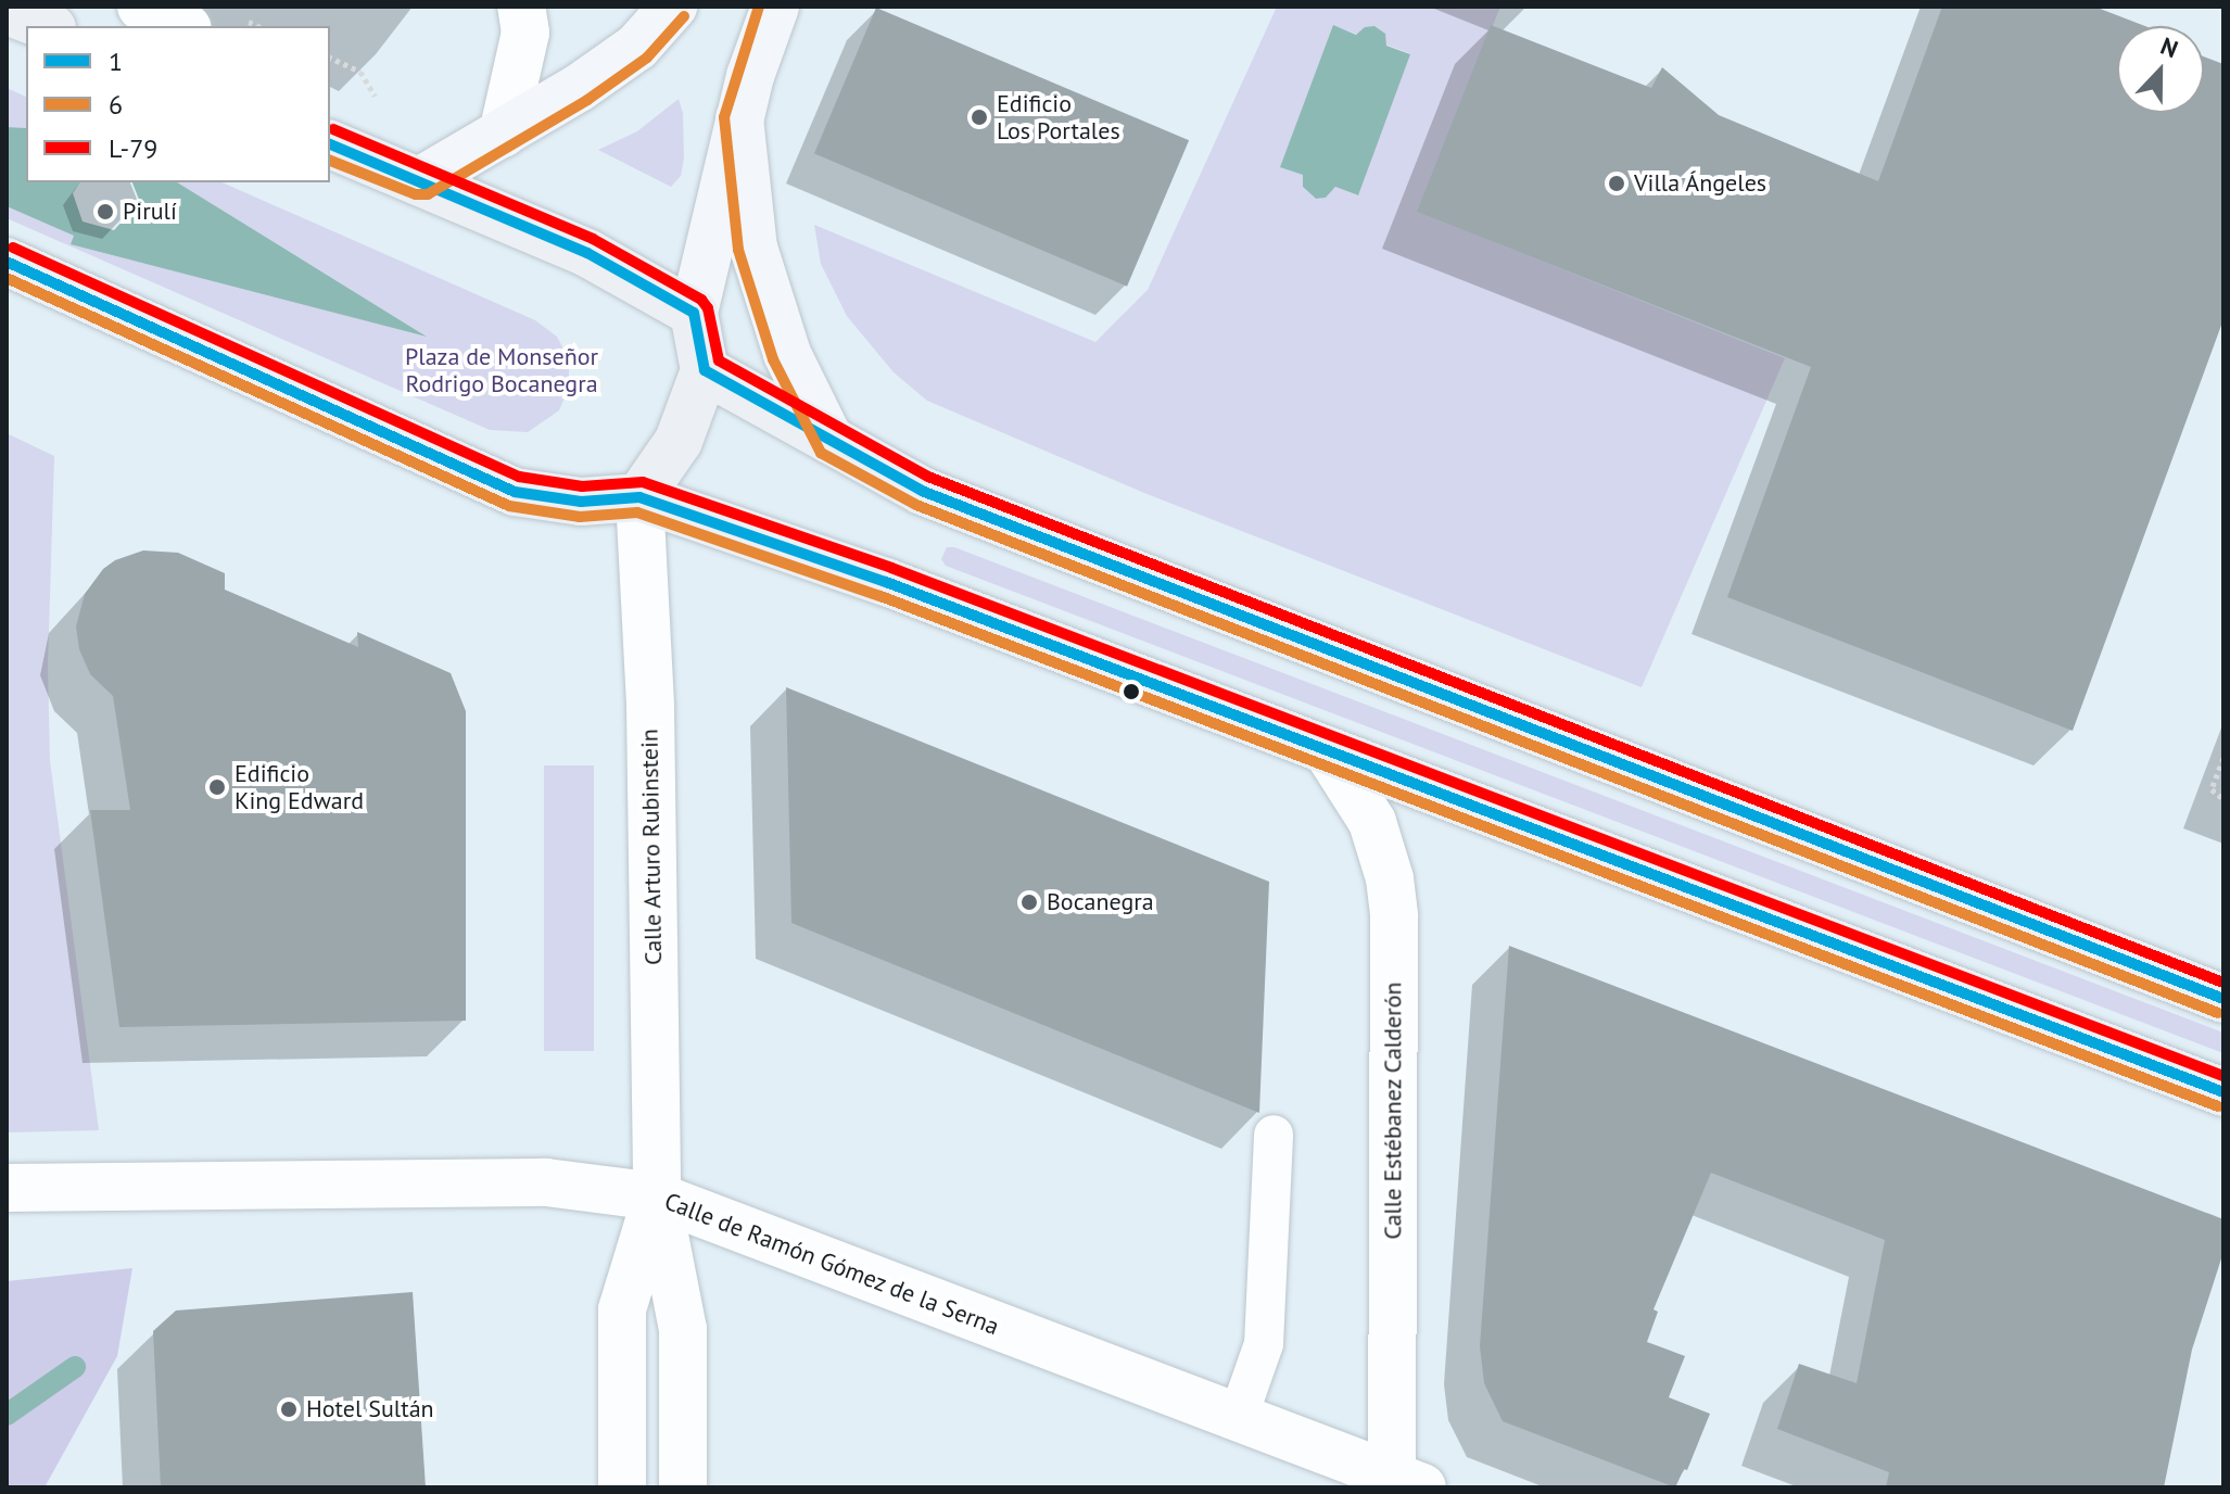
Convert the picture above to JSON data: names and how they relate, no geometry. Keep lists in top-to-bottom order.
{
  "streets": {
    "street": ["Calle Arturo Rubinstein", "Calle Estébanez Calderón", "Calle de Ramón Gómez de la Serna"]
  },
  "crossings": [
    ["Calle Arturo Rubinstein", "Calle de Ramón Gómez de la Serna"],
    ["Calle Estébanez Calderón", "Calle de Ramón Gómez de la Serna"]
  ],
  "parks": ["Plaza de Monseñor Rodrigo Bocanegra"],
  "places": [
    "Edificio Los Portales",
    "Villa Ángeles",
    "Pirulí",
    "Edificio King Edward",
    "Bocanegra",
    "Hotel Sultán"
  ],
  "lines": ["transit line 6", "transit line L-79", "transit line 1"],
  "legend": ["1", "6", "L-79"],
  "north": "top"
}
